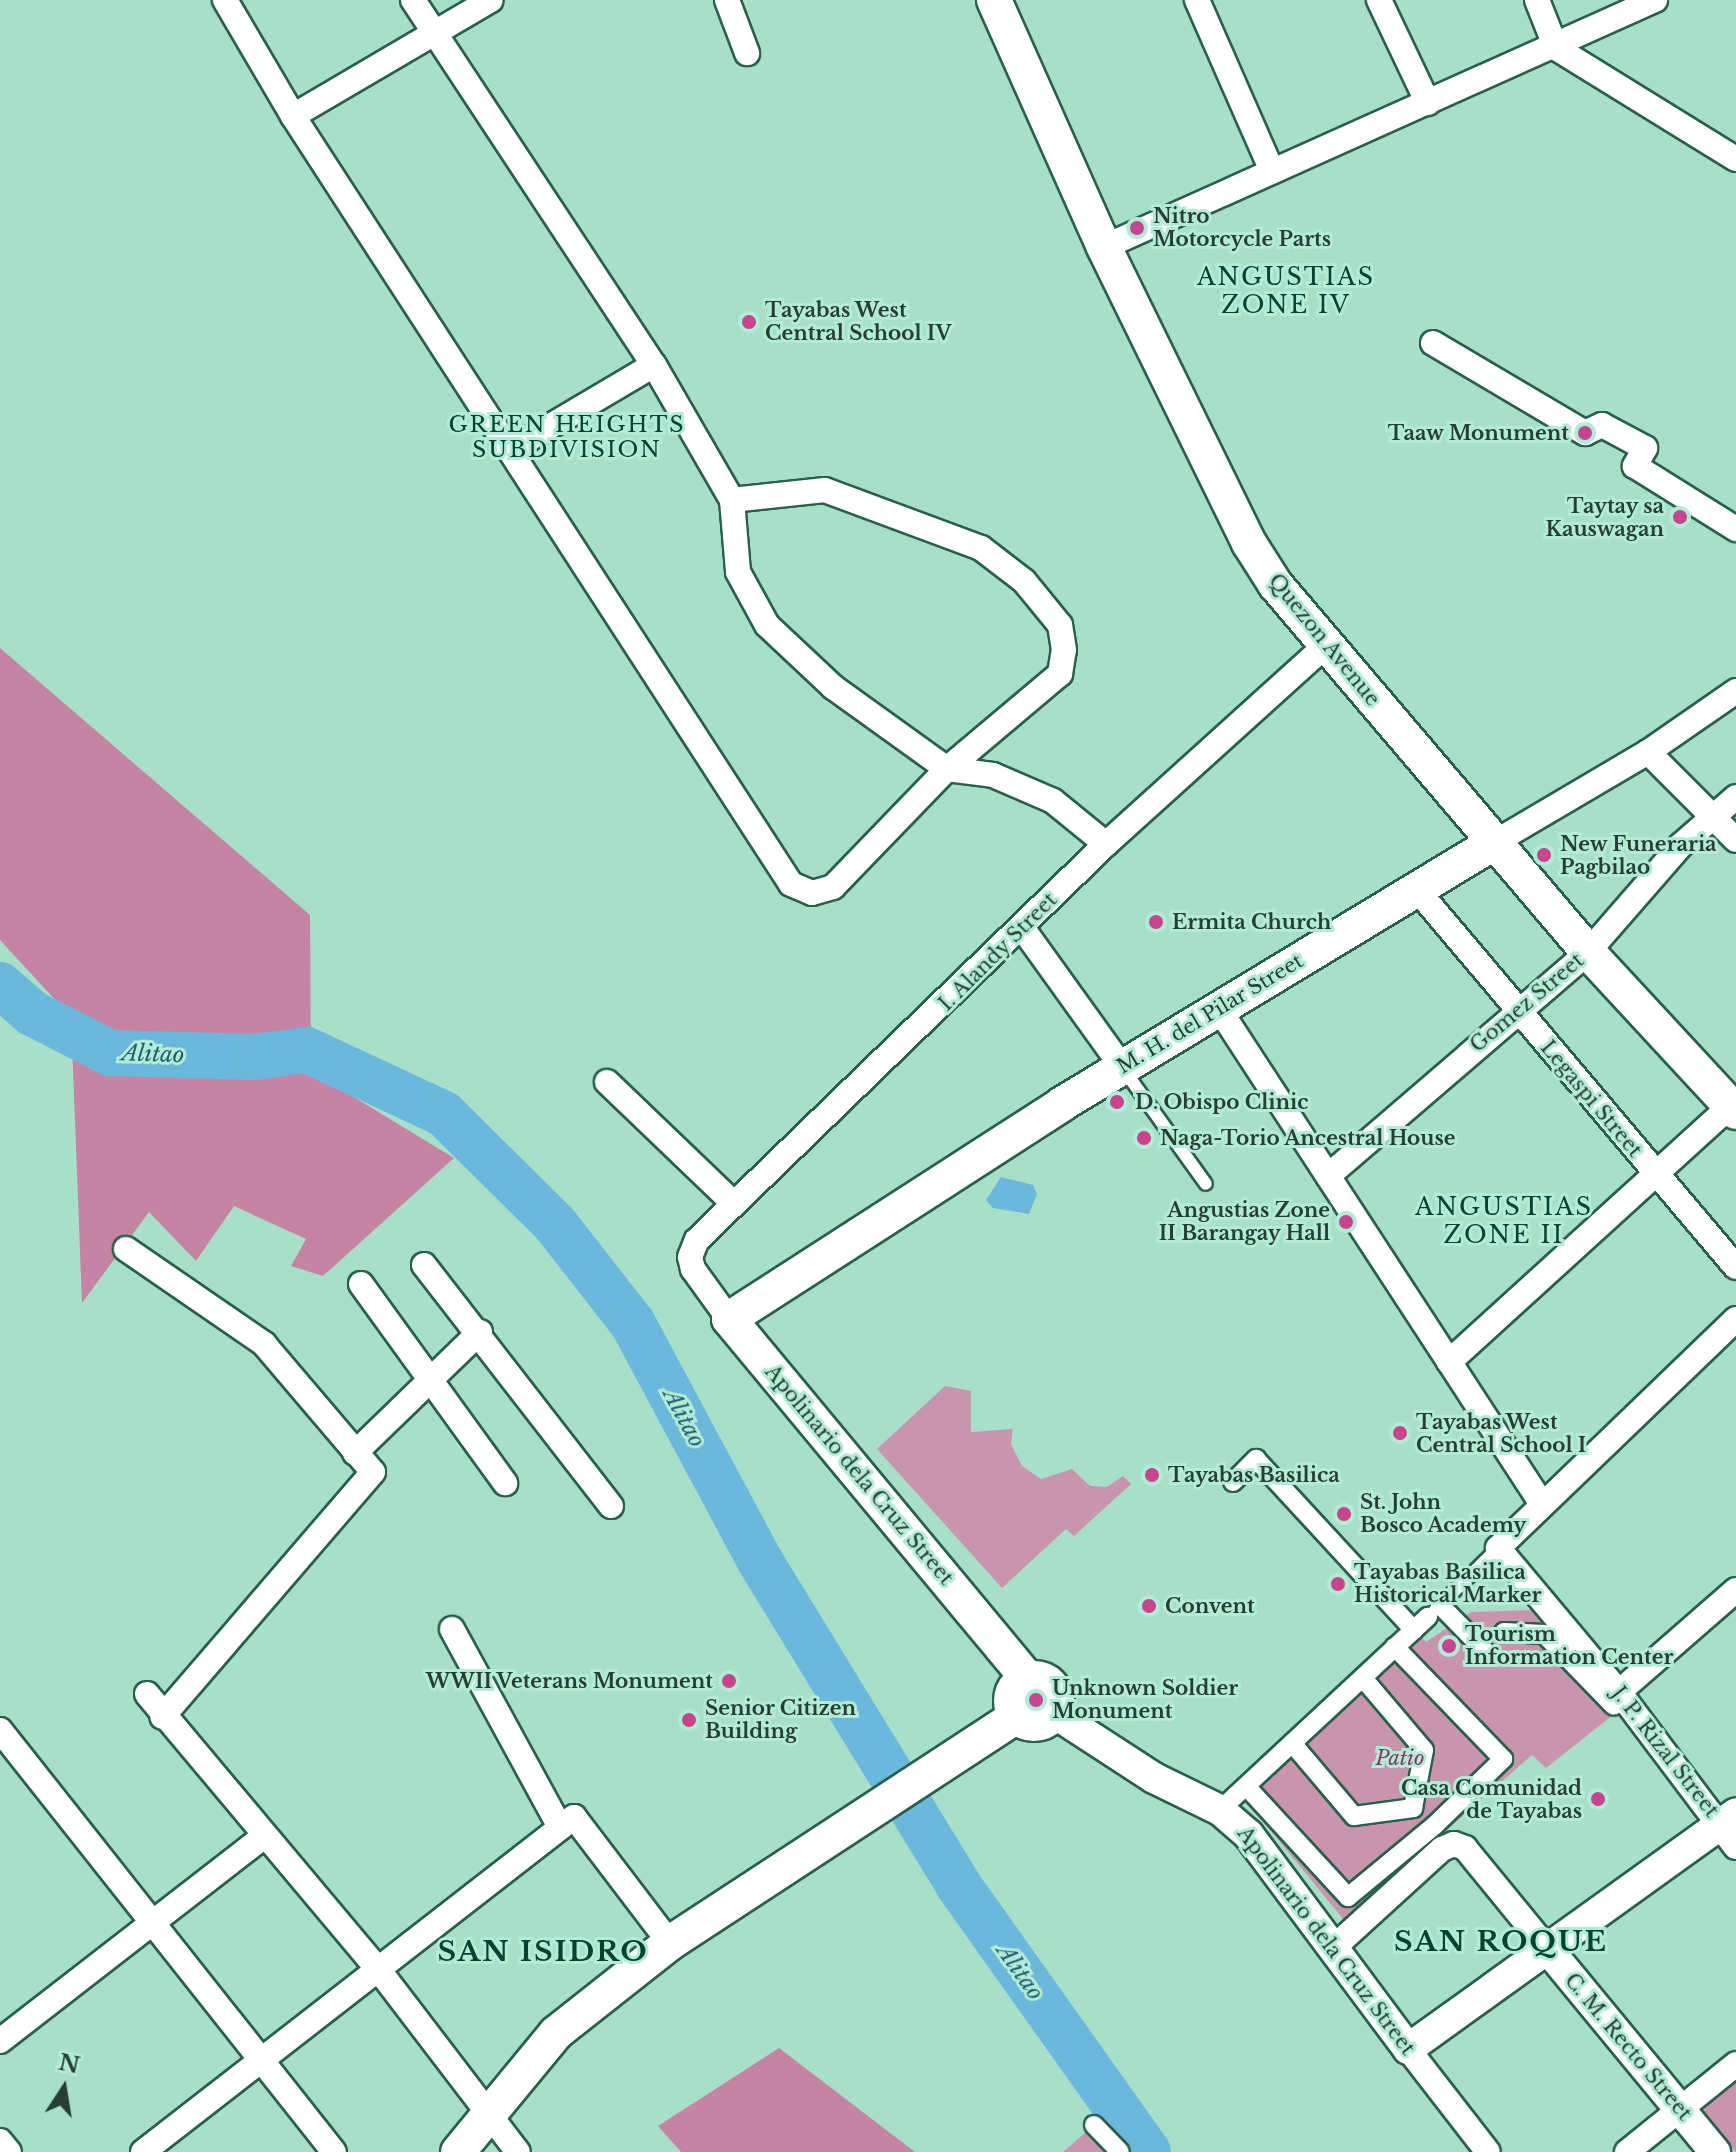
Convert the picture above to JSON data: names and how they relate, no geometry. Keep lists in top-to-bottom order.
{
  "streets": {
    "main road": ["Quezon Avenue", "M. H. del Pilar Street", "Apolinario dela Cruz Street"],
    "street": [
      "I. Alandy Street",
      "Gomez Street",
      "Legaspi Street",
      "J. P. Rizal Street",
      "C. M. Recto Street"
    ]
  },
  "crossings": [
    ["Quezon Avenue", "I. Alandy Street"],
    ["Quezon Avenue", "Gomez Street"],
    ["Quezon Avenue", "M. H. del Pilar Street"],
    ["I. Alandy Street", "Apolinario dela Cruz Street"],
    ["Gomez Street", "Legaspi Street"],
    ["M. H. del Pilar Street", "Legaspi Street"],
    ["M. H. del Pilar Street", "Apolinario dela Cruz Street"]
  ],
  "districts": [
    "ANGUSTIAS ZONE IV",
    "GREEN HEIGHTS SUBDIVISION",
    "ANGUSTIAS ZONE II",
    "SAN ROQUE",
    "SAN ISIDRO"
  ],
  "water": ["Alitao"],
  "parks": ["Patio"],
  "places": [
    "Nitro Motorcycle Parts",
    "Tayabas West Central School IV",
    "Taaw Monument",
    "Taytay sa Kauswagan",
    "New Funeraria Pagbilao",
    "Ermita Church",
    "D. Obispo Clinic",
    "Naga-Torio Ancestral House",
    "Angustias Zone II Barangay Hall",
    "Tayabas West Central School I",
    "Tayabas Basilica",
    "St. John Bosco Academy",
    "Tayabas Basilica Historical Marker",
    "Convent",
    "Tourism Information Center",
    "WWII Veterans Monument",
    "Unknown Soldier Monument",
    "Senior Citizen Building",
    "Casa Comunidad de Tayabas"
  ],
  "north": "top"
}
